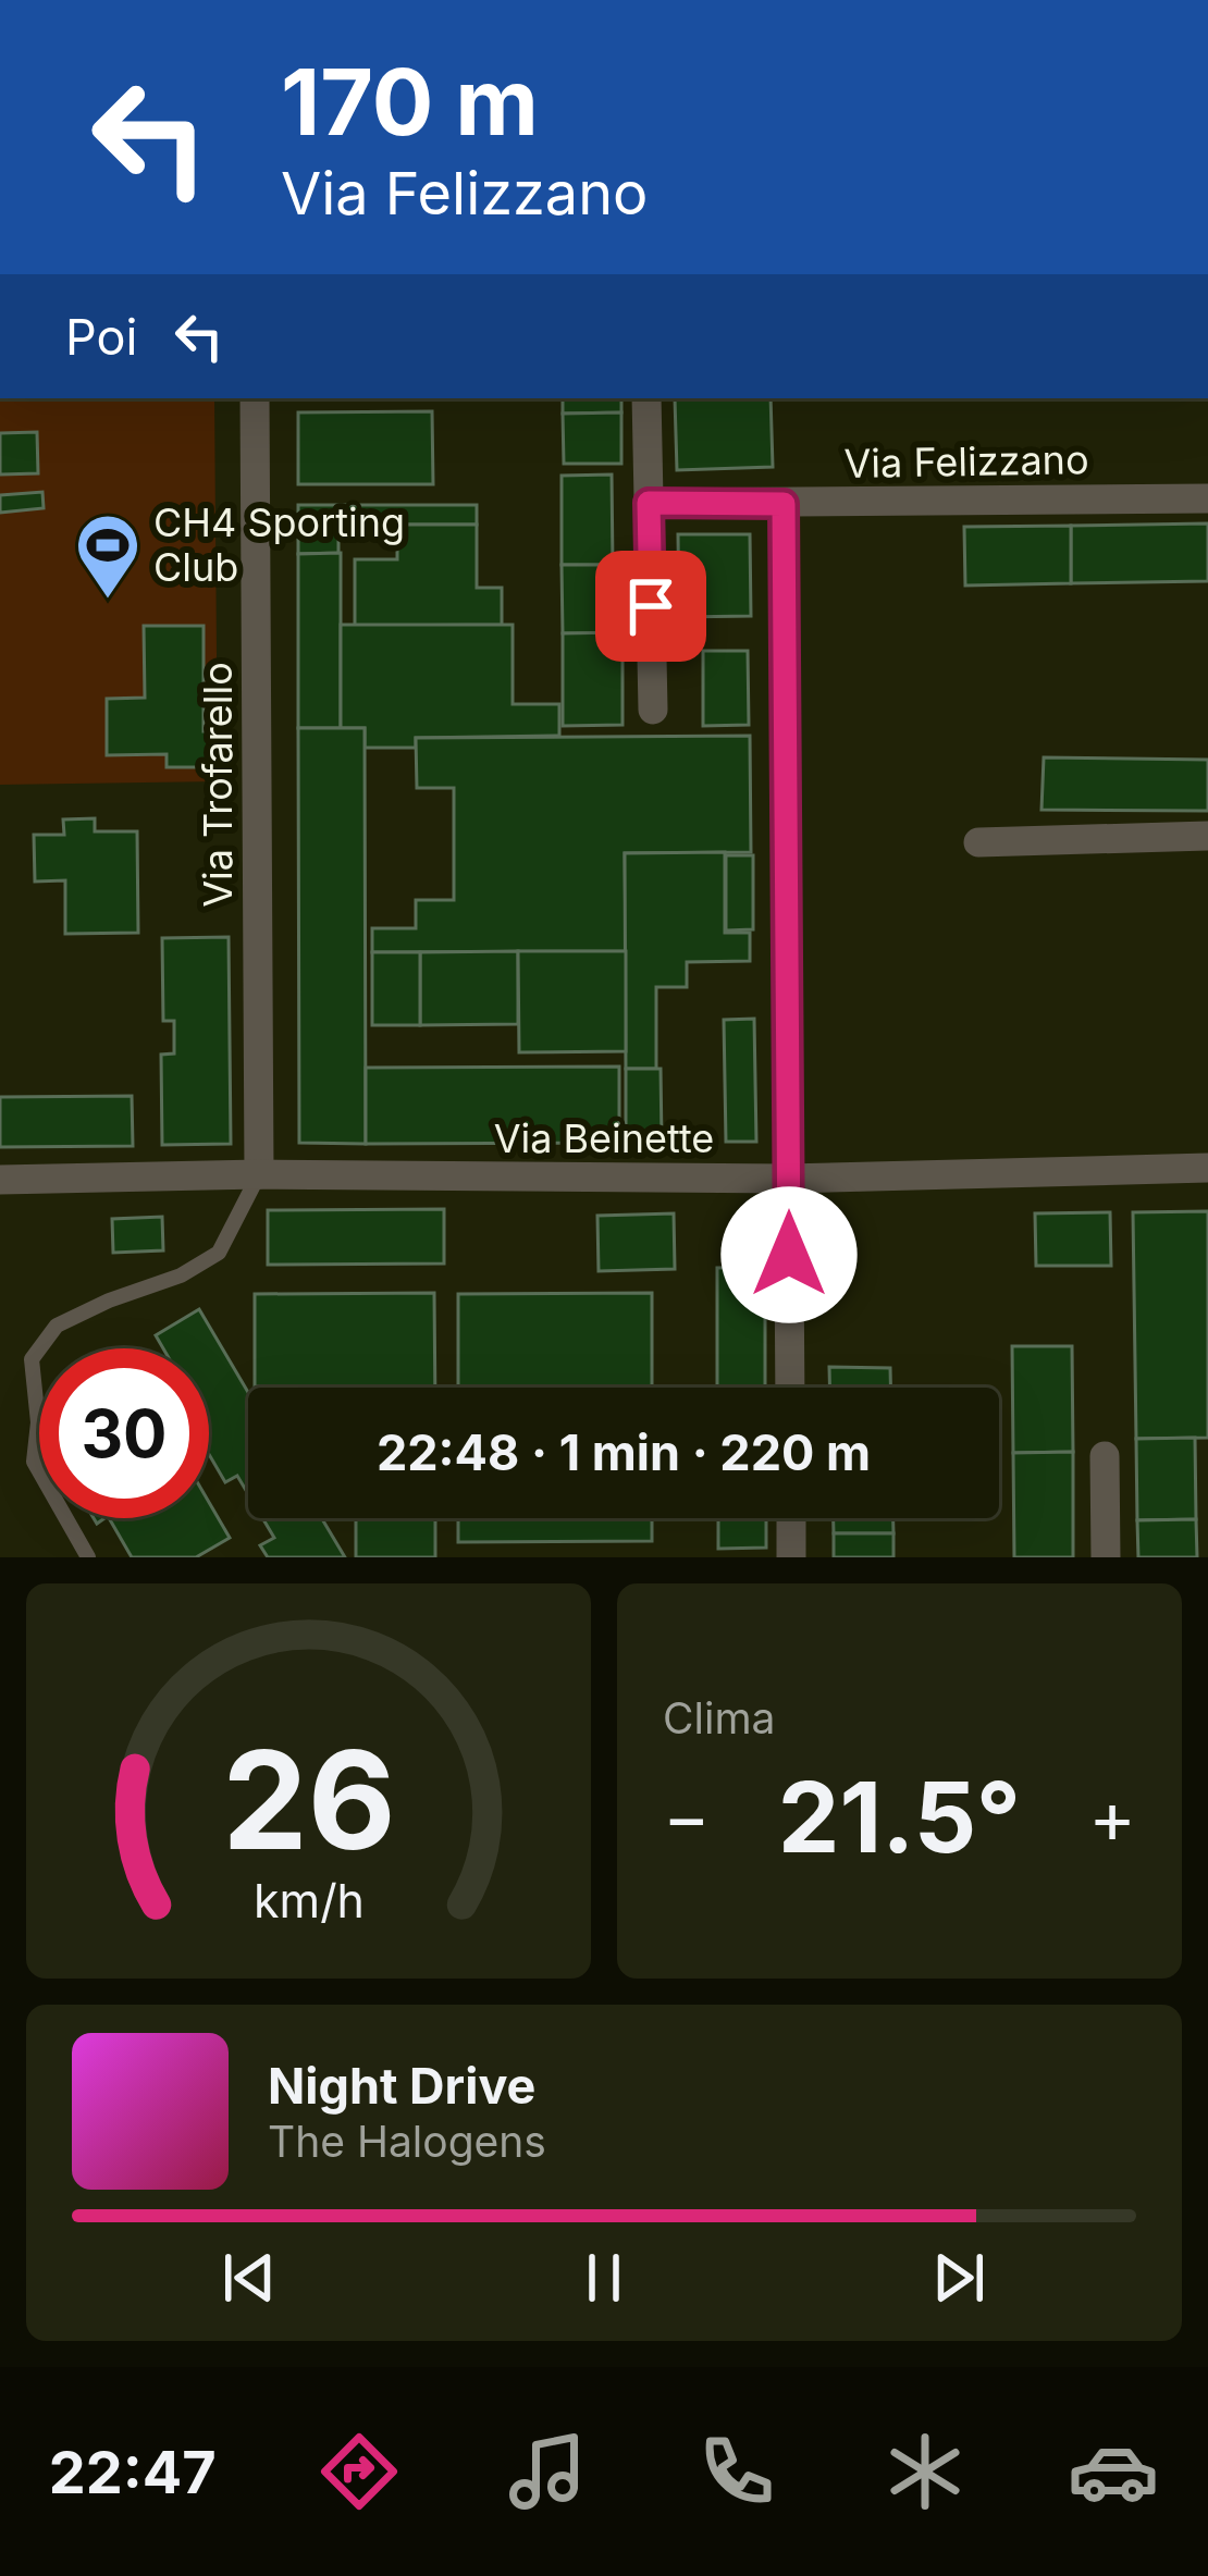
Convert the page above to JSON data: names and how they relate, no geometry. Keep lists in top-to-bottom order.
{
  "streets": {
    "street": ["Via Felizzano", "Via Trofarello", "Via Beinette"]
  },
  "crossings": [
    ["Via Trofarello", "Via Beinette"]
  ],
  "places": {
    "sports": ["CH4 Sporting Club"]
  },
  "page": {
    "turn": ["170 m", "Via Felizzano"],
    "then": "Poi",
    "limit": "30",
    "trip": "22:48 · 1 min · 220 m",
    "tile": "Clima",
    "heat": ["−", "21.5°", "+"],
    "song": ["Night Drive", "The Halogens"],
    "tabs": "22:47",
    "gauge": ["26", "km/h"]
  }
}
